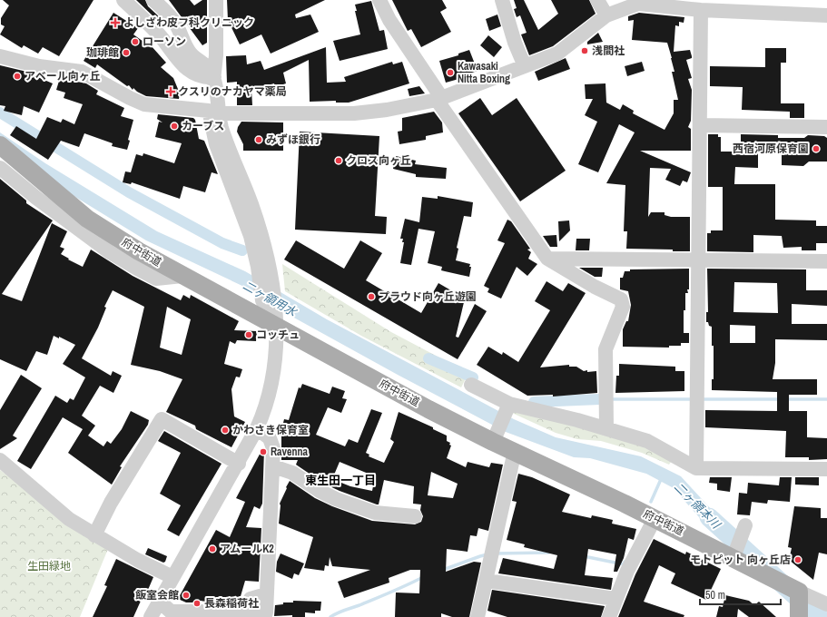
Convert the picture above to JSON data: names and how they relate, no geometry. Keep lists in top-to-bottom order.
{
  "streets": {
    "main road": ["府中街道"]
  },
  "districts": ["東生田一丁目"],
  "water": ["二ヶ領用水", "二ヶ領本川"],
  "parks": ["生田緑地"],
  "places": {
    "health": ["よしざわ皮フ科クリニック", "クスリのナカヤマ薬局"],
    "other": [
      "ローソン",
      "浅間社",
      "珈琲館",
      "Kawasaki Nitta Boxing",
      "アベール向ヶ丘",
      "カーブス",
      "みずほ銀行",
      "西宿河原保育園",
      "クロス向ヶ丘",
      "プラウド向ヶ丘遊園",
      "コッチュ",
      "かわさき保育室",
      "Ravenna",
      "アムールK2",
      "モトピット 向ヶ丘店",
      "飯室会館",
      "長森稲荷社"
    ]
  },
  "scale_bar": "50 m"
}
